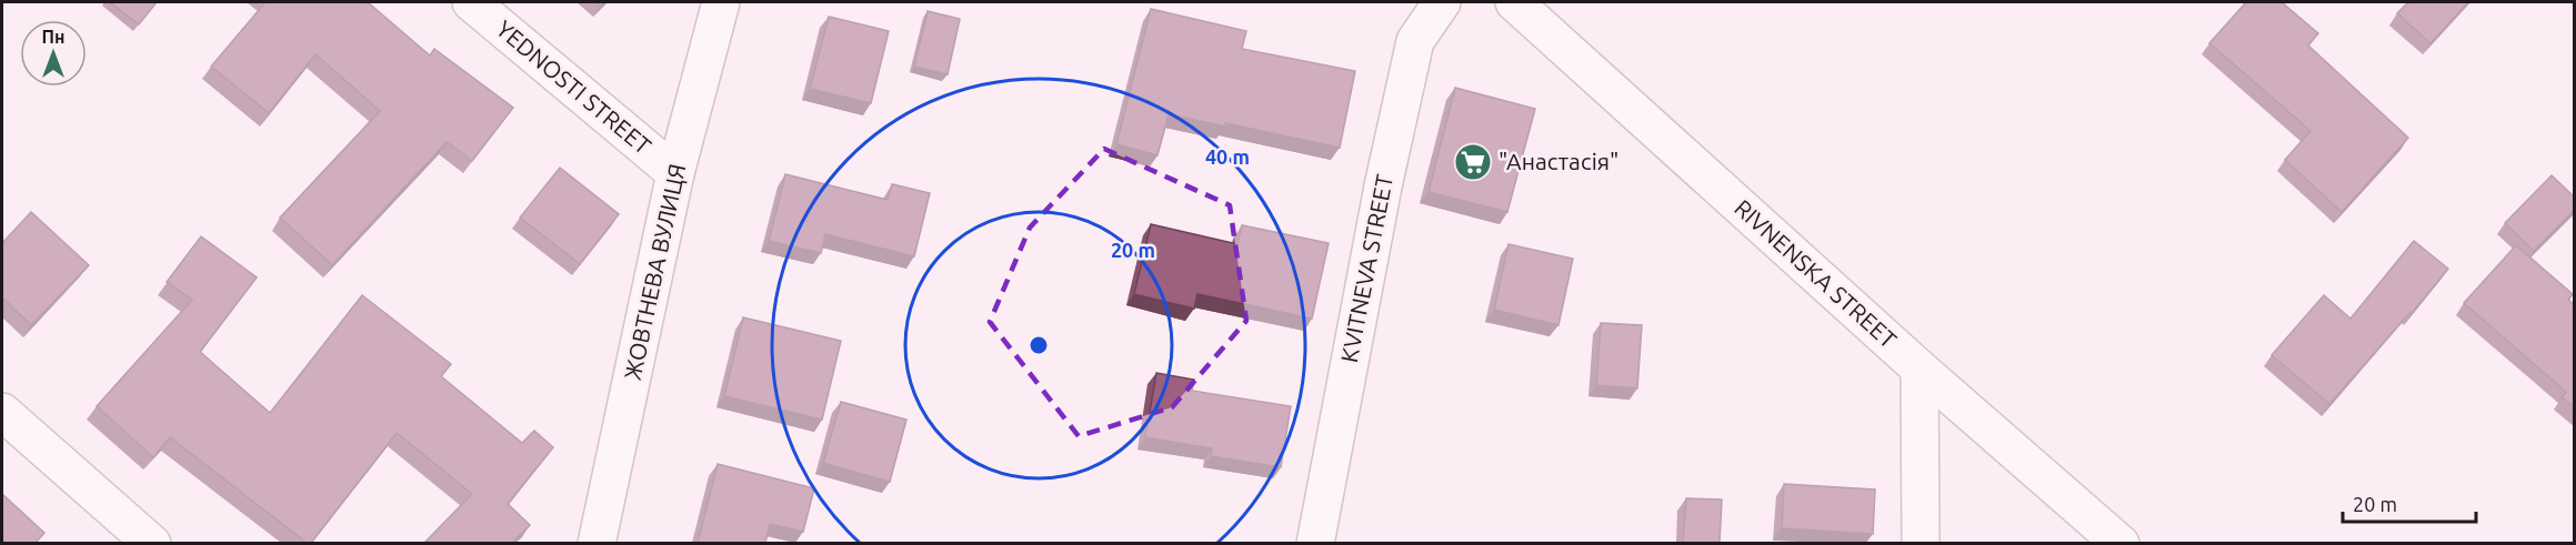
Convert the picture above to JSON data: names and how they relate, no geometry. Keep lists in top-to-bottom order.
{
  "streets": {
    "street": [
      "YEDNOSTI STREET",
      "KVITNEVA STREET",
      "ЖОВТНЕВА ВУЛИЦЯ",
      "RIVNENSKA STREET"
    ]
  },
  "crossings": [
    ["YEDNOSTI STREET", "ЖОВТНЕВА ВУЛИЦЯ"]
  ],
  "places": {
    "supermarket": ["\"Анастасія\""]
  },
  "scale_bar": "20 m",
  "north": "top",
  "rings": ["40 m", "20 m"]
}
